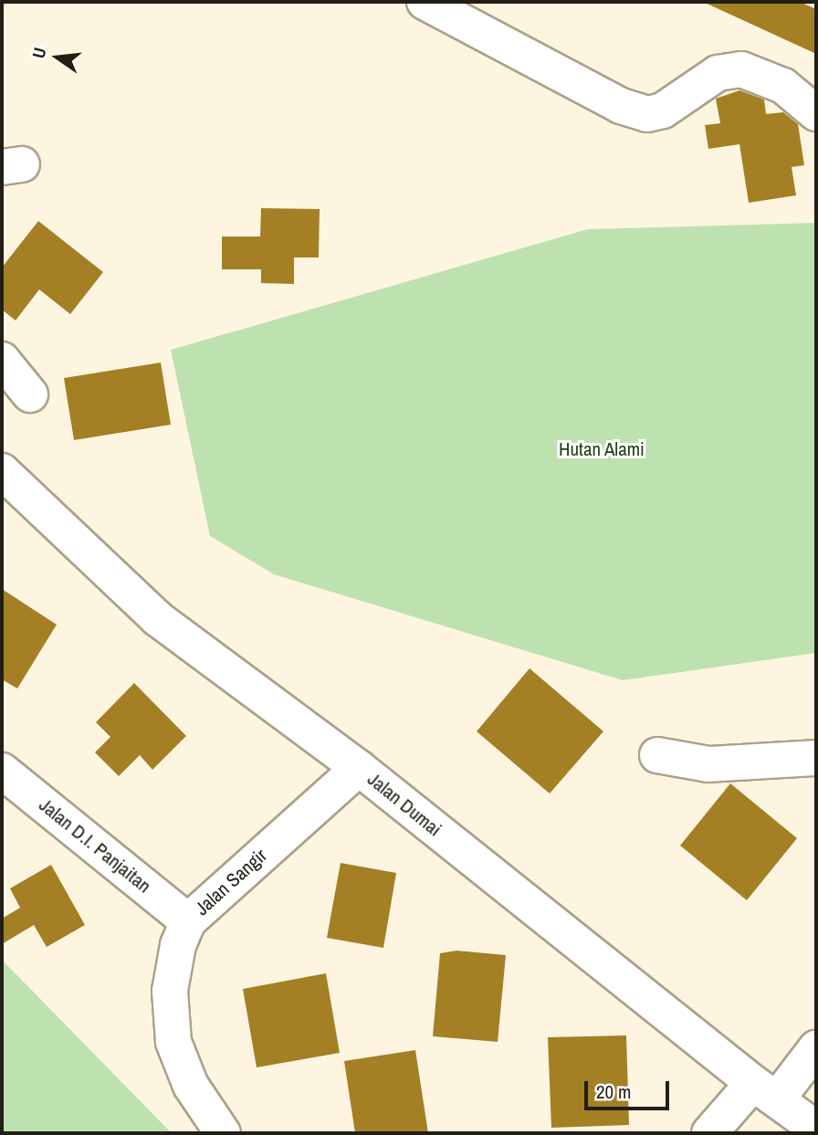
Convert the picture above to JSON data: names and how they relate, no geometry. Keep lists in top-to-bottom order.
{
  "streets": {
    "street": ["Jalan Dumai", "Jalan D.I. Panjaitan", "Jalan Sangir"]
  },
  "crossings": [
    ["Jalan Dumai", "Jalan Sangir"],
    ["Jalan D.I. Panjaitan", "Jalan Sangir"]
  ],
  "parks": ["Hutan Alami"],
  "scale_bar": "20 m",
  "north": "left"
}
